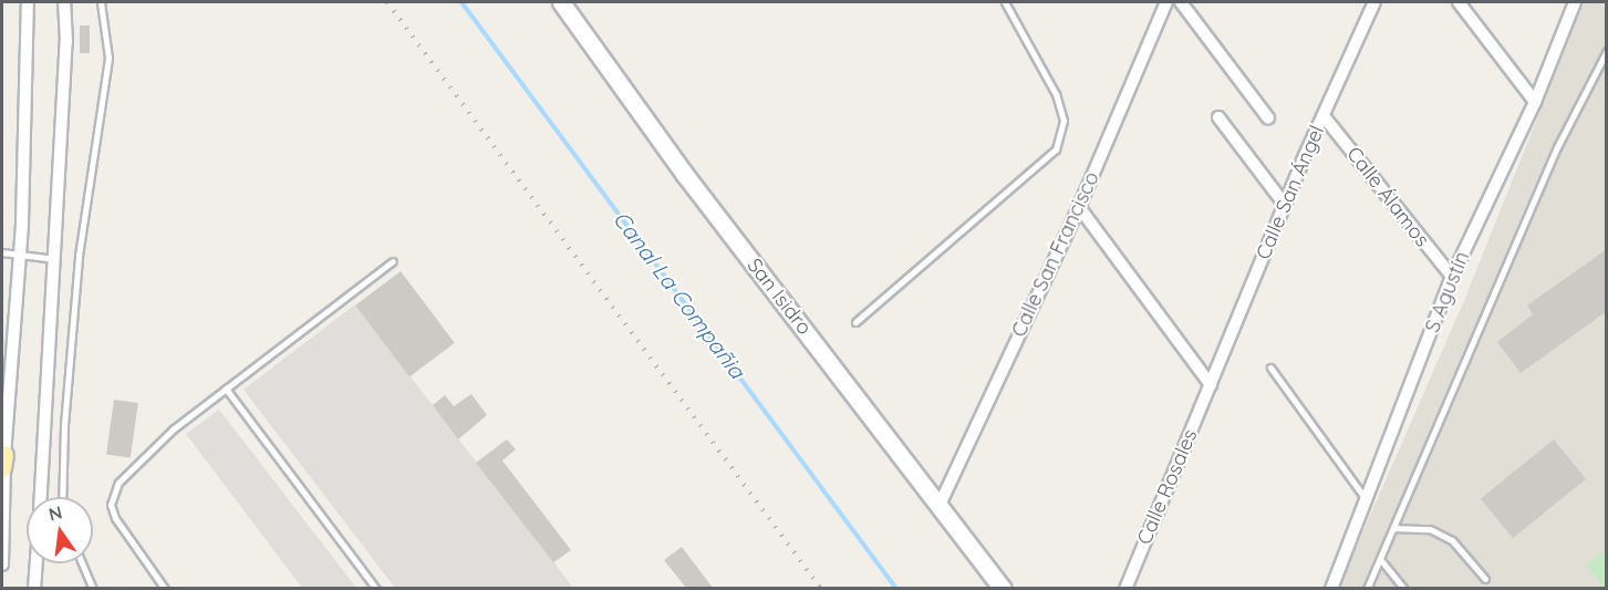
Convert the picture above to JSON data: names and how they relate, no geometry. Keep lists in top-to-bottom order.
{
  "streets": {
    "main road": ["San Isidro"],
    "street": [
      "Calle San Ángel",
      "Calle Álamos",
      "Calle San Francisco",
      "S Agustín",
      "Calle Rosales"
    ]
  },
  "crossings": [
    ["Calle San Ángel", "Calle Álamos"],
    ["Calle San Ángel", "Calle Rosales"],
    ["Calle Álamos", "S Agustín"],
    ["Calle San Francisco", "San Isidro"]
  ],
  "water": ["Canal La Compañia"],
  "north": "top"
}
